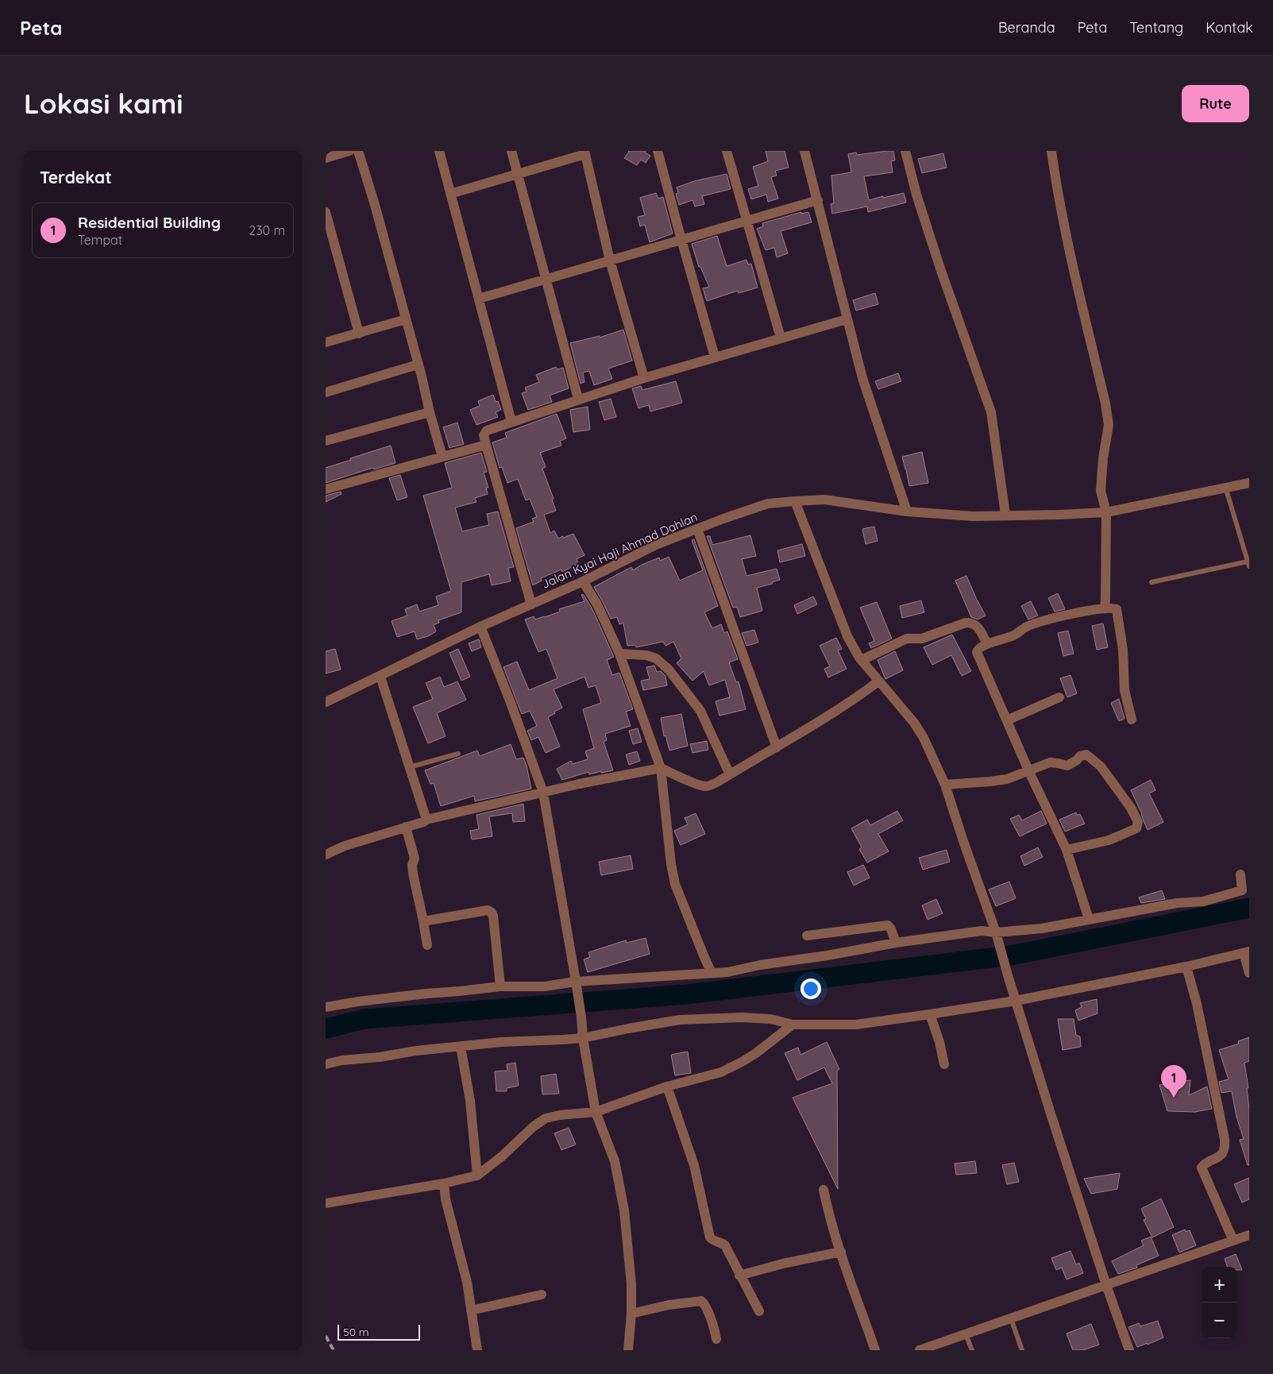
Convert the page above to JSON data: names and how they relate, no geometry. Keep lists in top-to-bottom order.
{
  "streets": {
    "street": ["Jalan Kyai Haji Ahmad Dahlan"]
  },
  "scale_bar": "50 m",
  "page": {
    "header": "Peta",
    "nav": [
      "Beranda",
      "Peta",
      "Tentang",
      "Kontak"
    ],
    "buttons": "Rute",
    "title": "Lokasi kami",
    "heading": "Terdekat",
    "list": [
      {
        "mark": "1",
        "name": "Residential Building",
        "note": "Tempat",
        "value": "230 m"
      }
    ],
    "pins": "1",
    "map_buttons": ["+", "−"],
    "scale": "50 m"
  }
}
